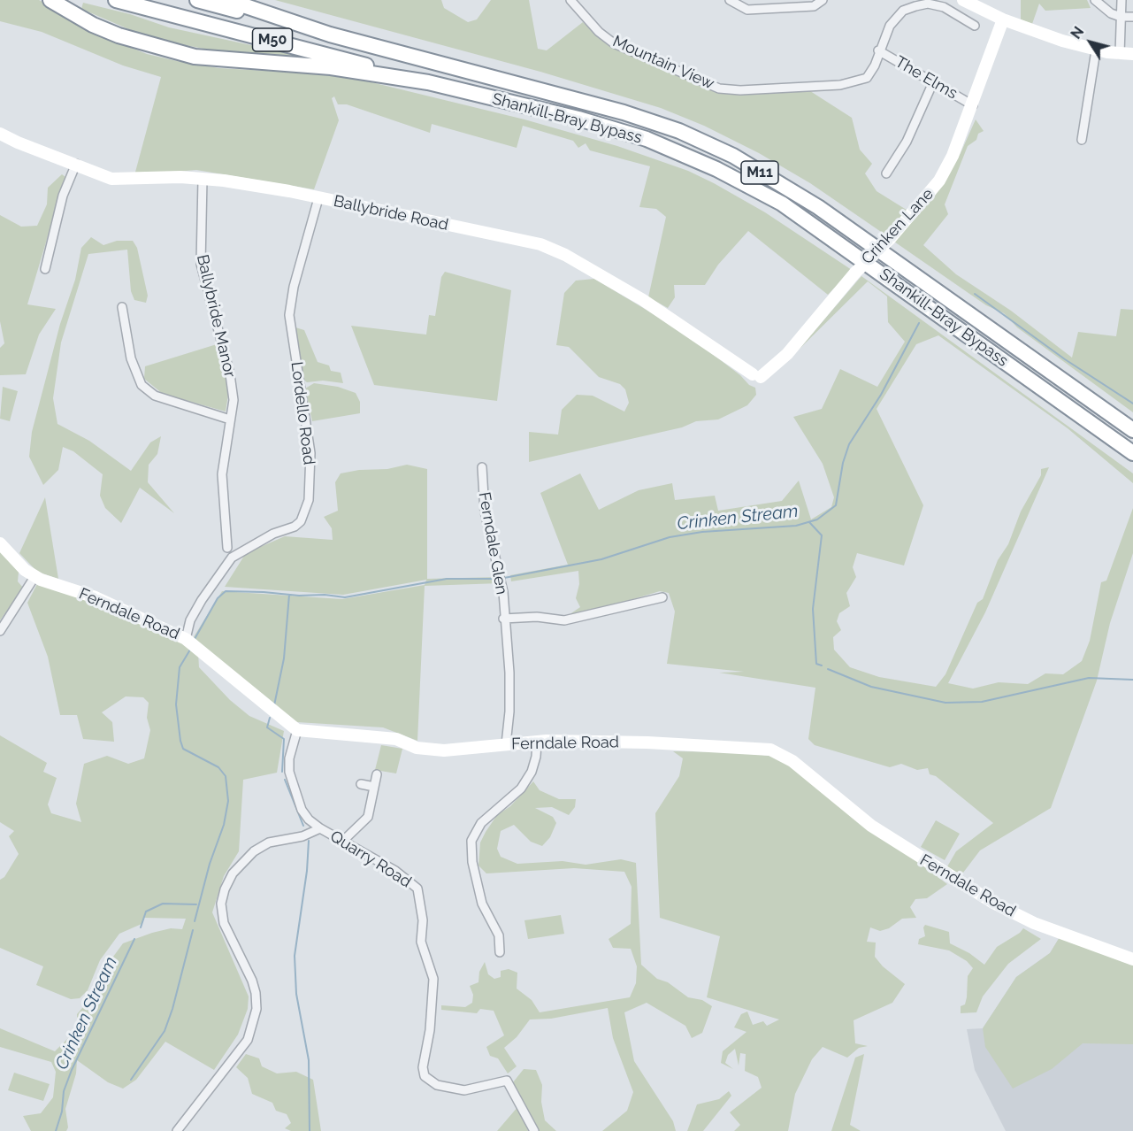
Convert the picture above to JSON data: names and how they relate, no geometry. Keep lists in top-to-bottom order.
{
  "streets": {
    "highway": ["M50", "Shankill-Bray Bypass", "M11"],
    "street": [
      "Mountain View",
      "The Elms",
      "Ballybride Road",
      "Crinken Lane",
      "Ballybride Manor",
      "Lordello Road",
      "Ferndale Glen",
      "Ferndale Road",
      "Quarry Road"
    ]
  },
  "crossings": [
    ["M50", "Shankill-Bray Bypass"],
    ["Mountain View", "The Elms"],
    ["The Elms", "Crinken Lane"],
    ["Ballybride Road", "Crinken Lane"],
    ["Ballybride Road", "Ballybride Manor"],
    ["Ballybride Road", "Lordello Road"],
    ["Lordello Road", "Ferndale Road"],
    ["Ferndale Glen", "Ferndale Road"],
    ["Ferndale Road", "Quarry Road"]
  ],
  "water": ["Crinken Stream"],
  "north": "top left"
}
